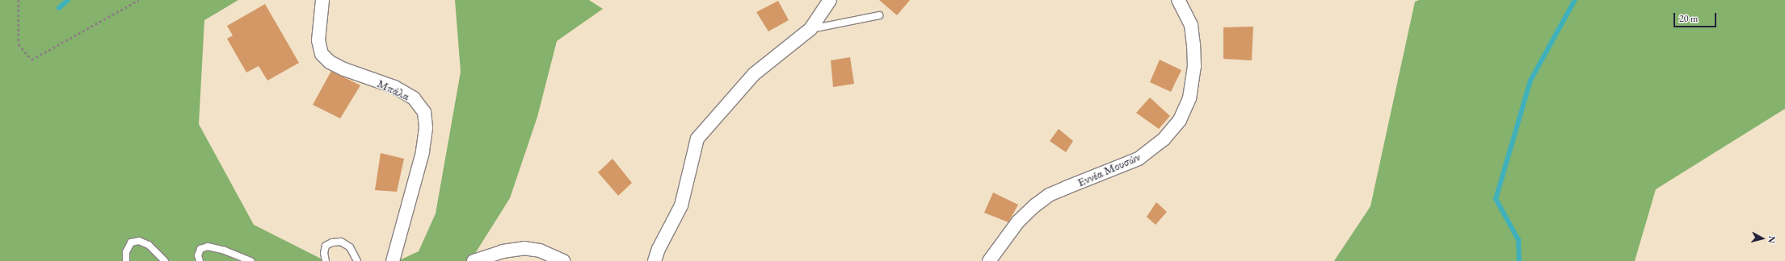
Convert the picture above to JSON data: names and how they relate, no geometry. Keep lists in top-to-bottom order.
{
  "streets": {
    "street": ["Μπάλα", "Εννέα Μουσών"]
  },
  "scale_bar": "20 m",
  "north": "right"
}
